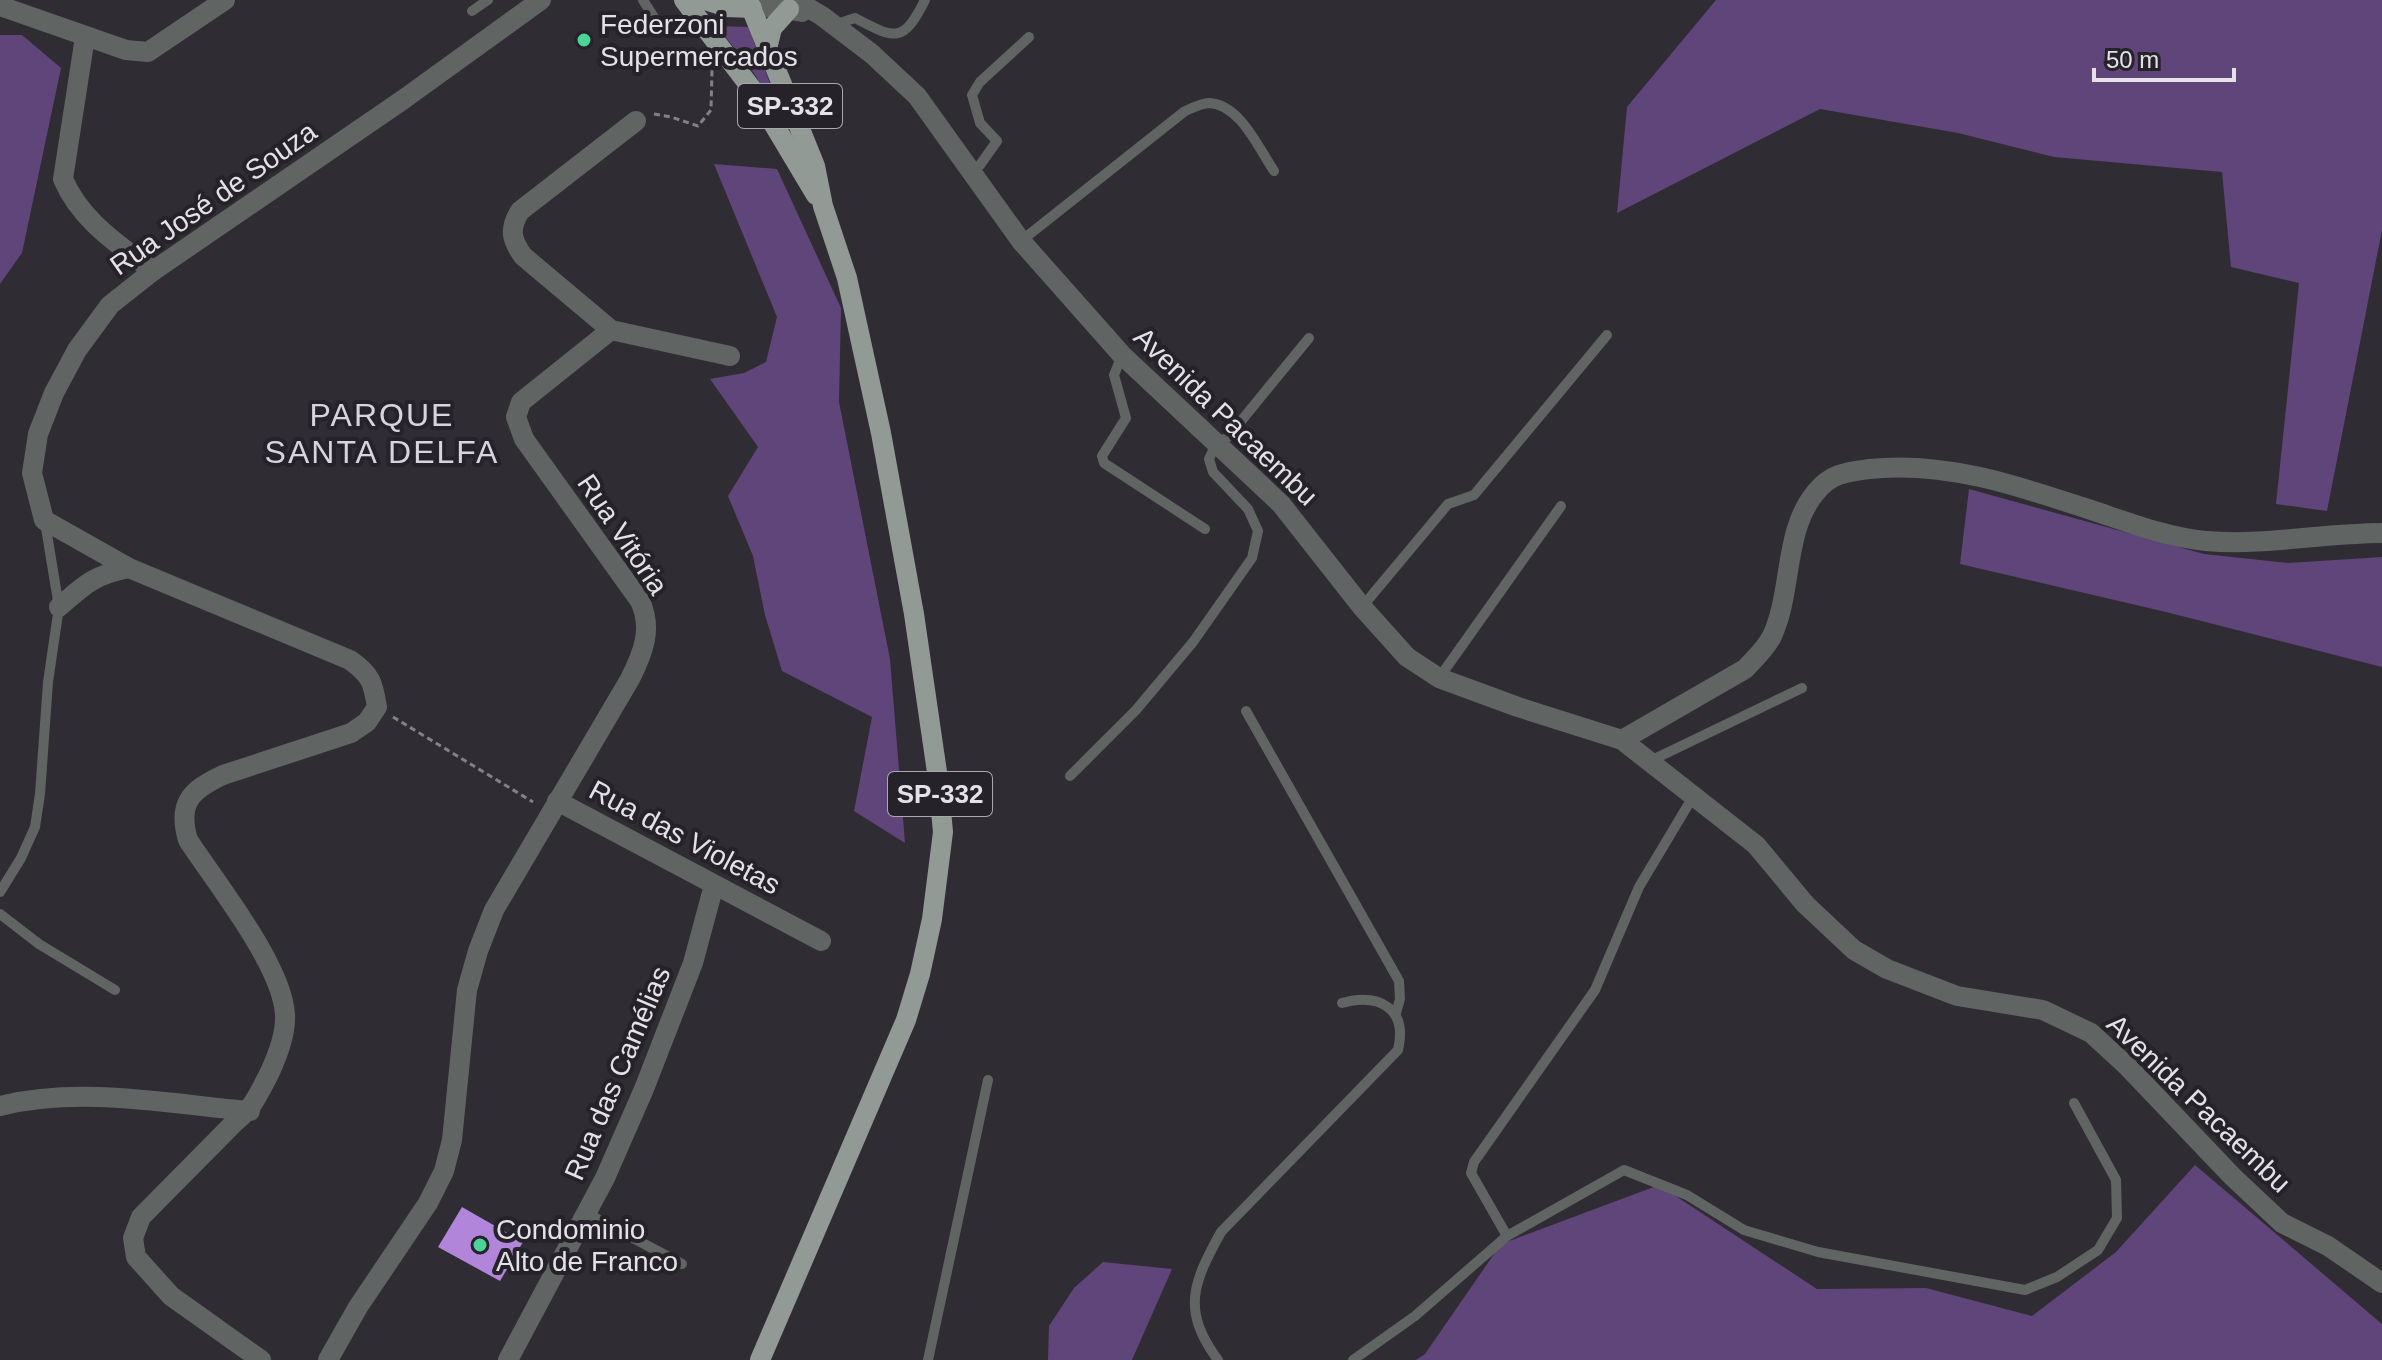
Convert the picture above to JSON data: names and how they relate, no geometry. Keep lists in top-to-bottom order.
{
  "streets": {
    "main road": ["SP-332"],
    "street": [
      "Rua José de Souza",
      "Avenida Pacaembu",
      "Rua Vitória",
      "Rua das Violetas",
      "Rua das Camélias"
    ]
  },
  "crossings": [
    ["Rua Vitória", "Rua das Violetas"],
    ["Rua das Violetas", "Rua das Camélias"]
  ],
  "districts": ["PARQUE SANTA DELFA"],
  "places": ["Federzoni Supermercados", "Condominio Alto de Franco"],
  "scale_bar": "50 m"
}
